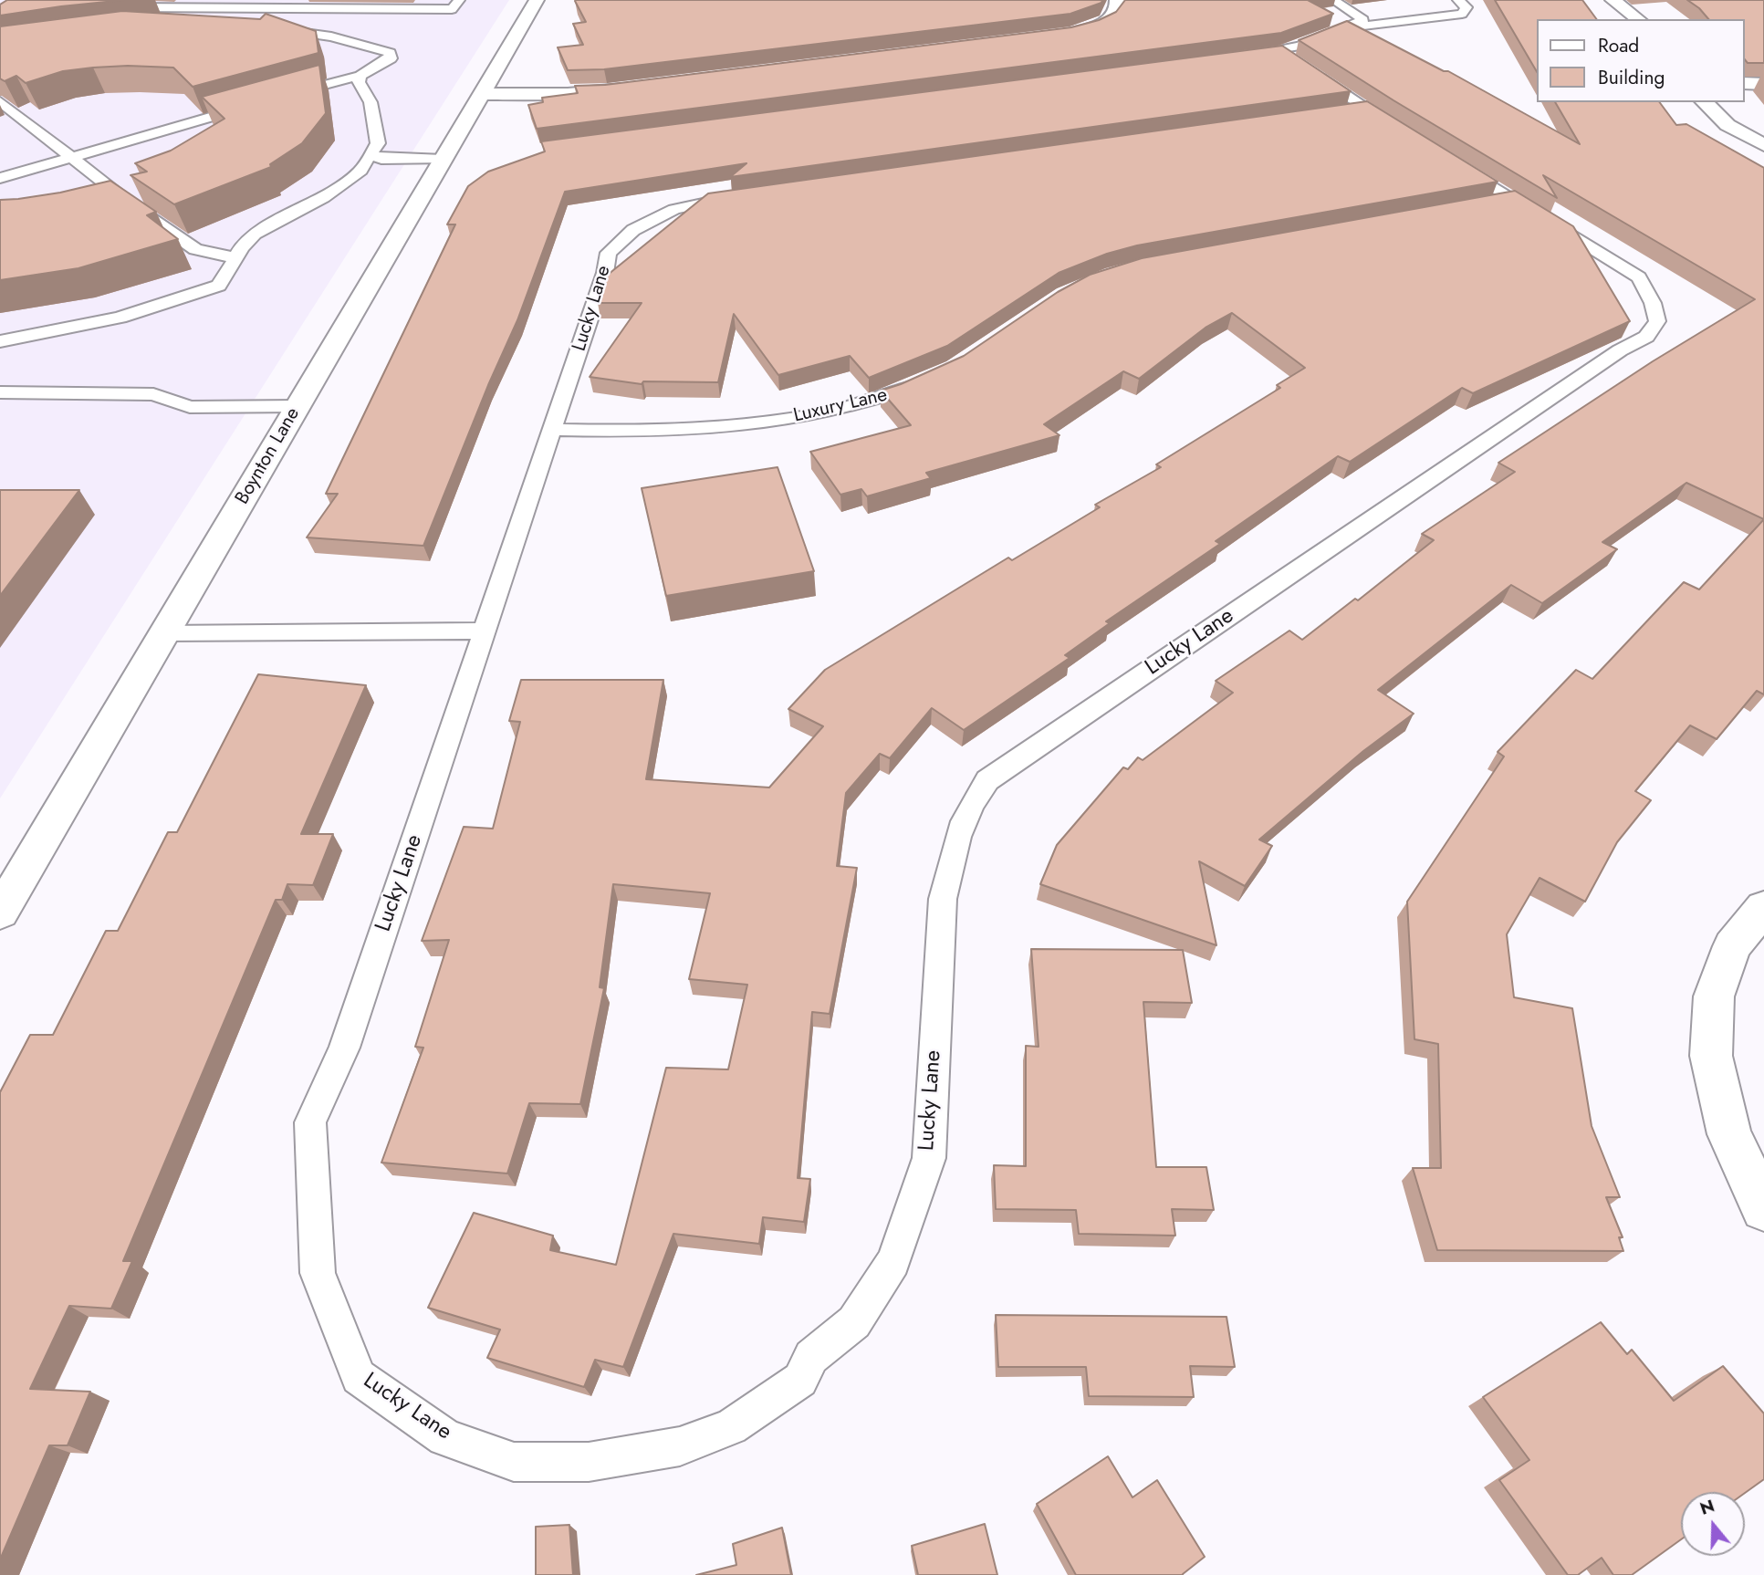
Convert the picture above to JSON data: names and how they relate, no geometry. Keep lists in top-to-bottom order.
{
  "streets": {
    "street": ["Boynton Lane"],
    "lane": ["Lucky Lane", "Luxury Lane"]
  },
  "crossings": [
    ["Lucky Lane", "Luxury Lane"]
  ],
  "legend": ["Road", "Building"],
  "north": "top"
}
